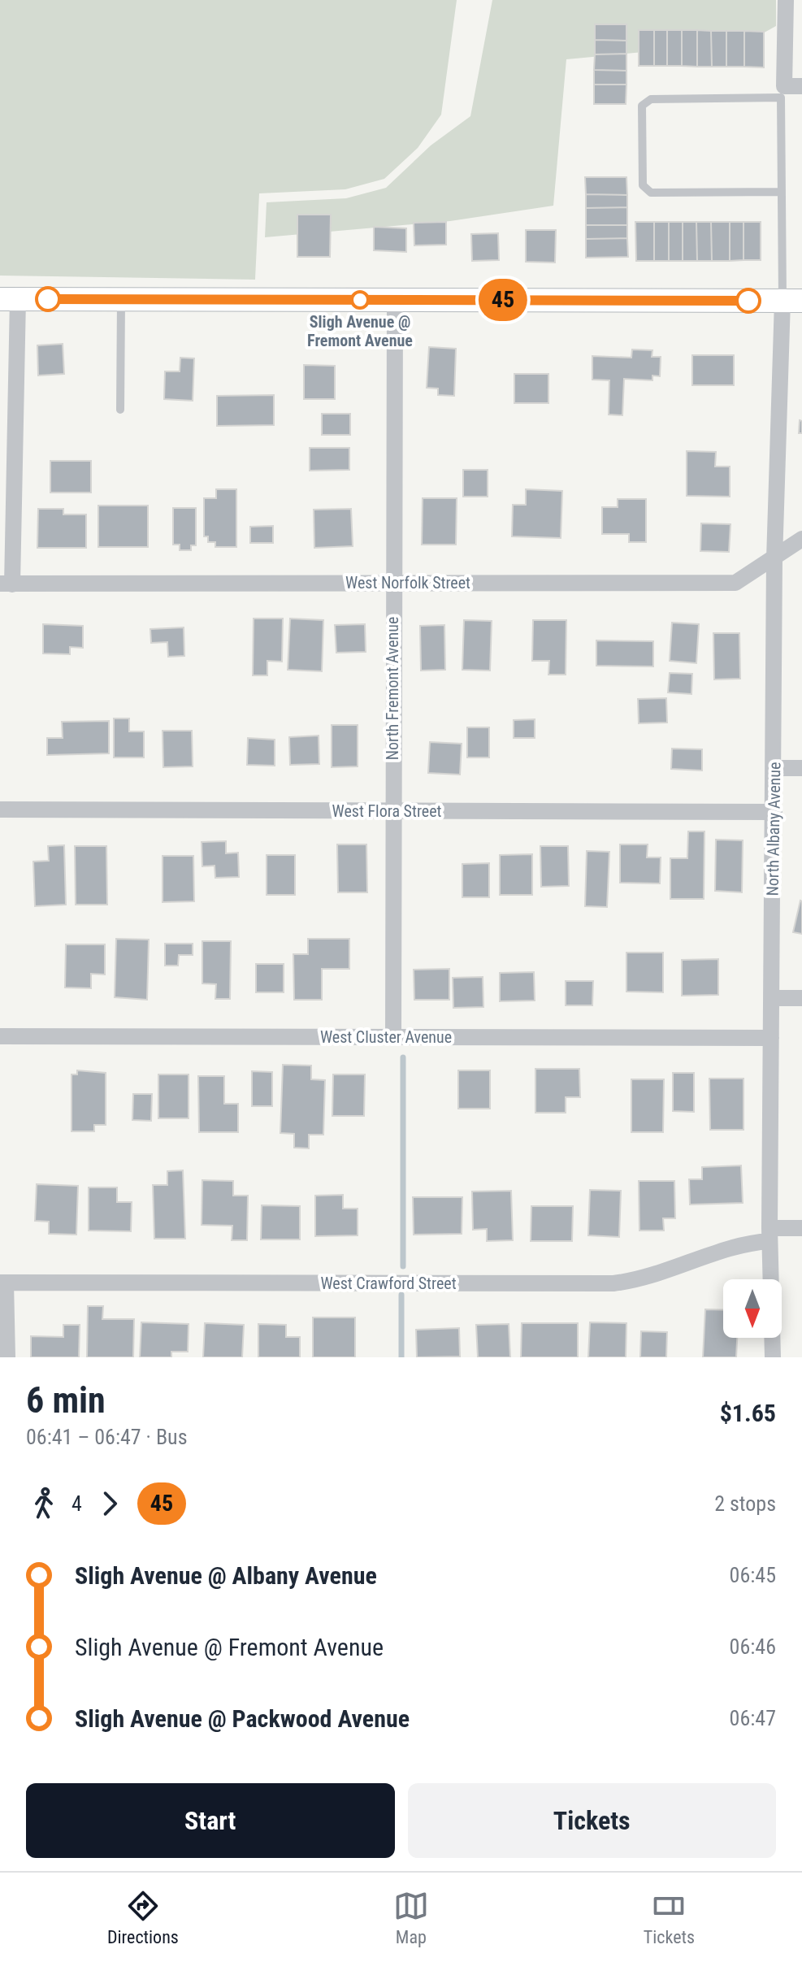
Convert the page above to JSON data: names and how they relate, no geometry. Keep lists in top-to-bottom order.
{
  "streets": {
    "street": [
      "West Norfolk Street",
      "North Fremont Avenue",
      "West Flora Street",
      "North Albany Avenue",
      "West Cluster Avenue",
      "West Crawford Street"
    ]
  },
  "crossings": [
    ["West Norfolk Street", "North Fremont Avenue"],
    ["West Norfolk Street", "North Albany Avenue"],
    ["North Fremont Avenue", "West Flora Street"],
    ["North Fremont Avenue", "West Cluster Avenue"],
    ["West Flora Street", "North Albany Avenue"],
    ["North Albany Avenue", "West Cluster Avenue"],
    ["North Albany Avenue", "West Crawford Street"]
  ],
  "places": ["Sligh Avenue @ Fremont Avenue"],
  "lines": ["bus line 45"],
  "north": "bottom",
  "page": {
    "on_map": "45",
    "heading": ["6 min", "06:41 – 06:47 · Bus", "$1.65"],
    "legs": ["4", "45", "2 stops"],
    "list": [
      {
        "name": "Sligh Avenue @ Albany Avenue",
        "value": "06:45"
      },
      {
        "name": "Sligh Avenue @ Fremont Avenue",
        "value": "06:46"
      },
      {
        "name": "Sligh Avenue @ Packwood Avenue",
        "value": "06:47"
      }
    ],
    "buttons": ["Start", "Tickets"],
    "tabs": ["Directions", "Map", "Tickets"]
  }
}
